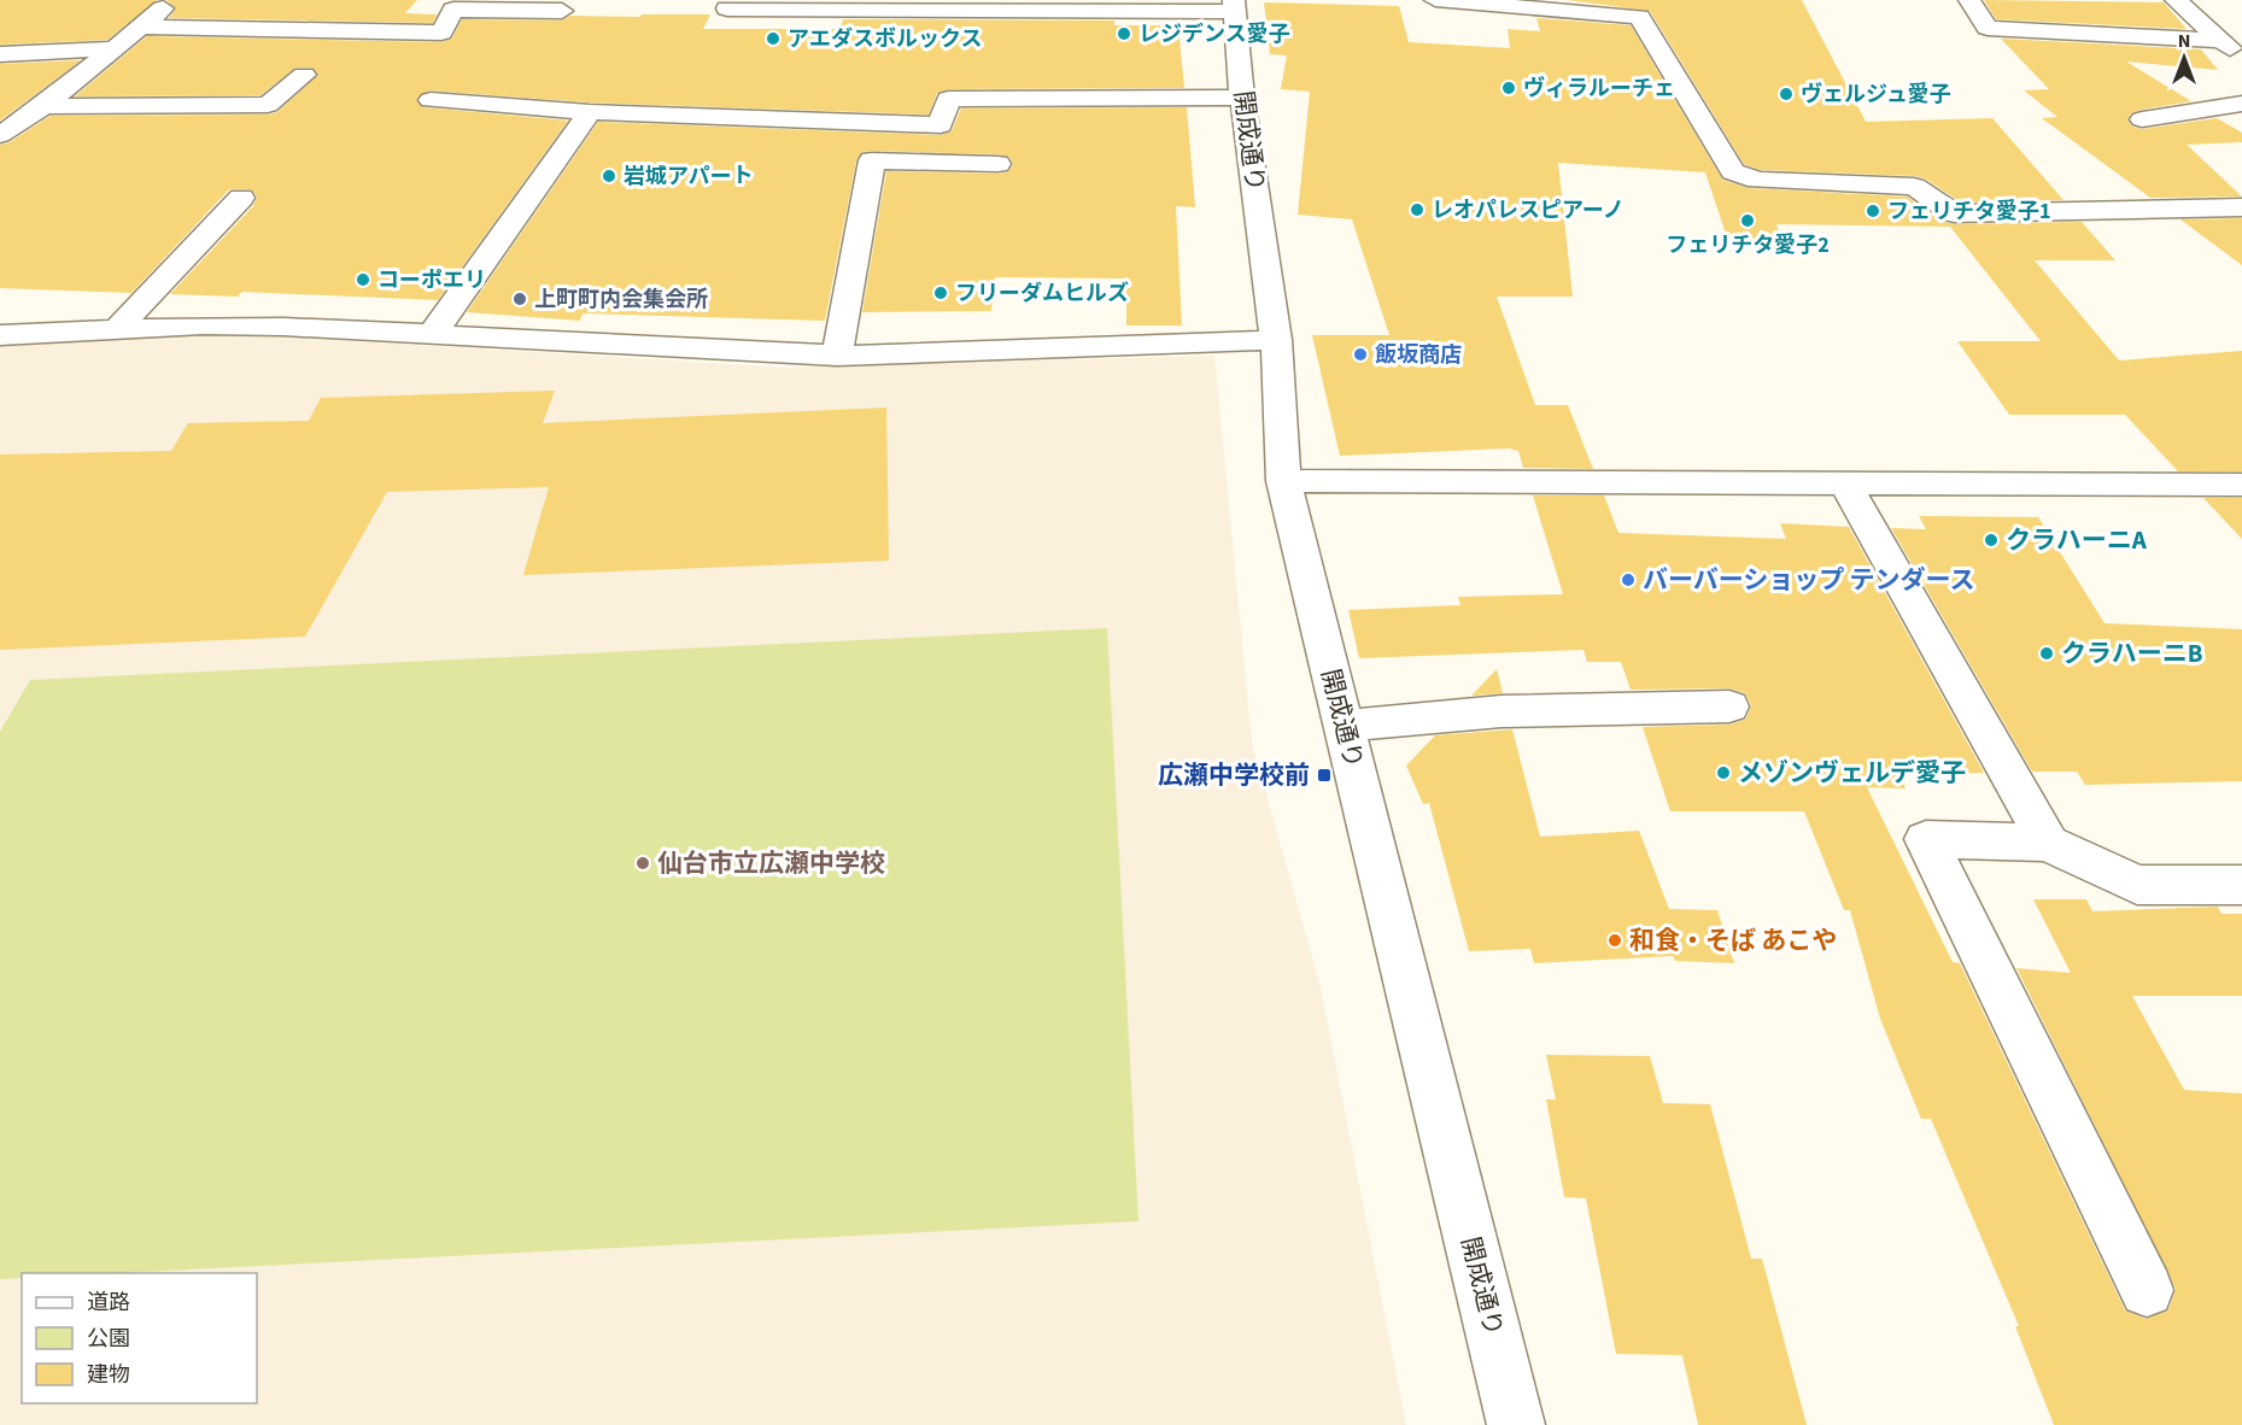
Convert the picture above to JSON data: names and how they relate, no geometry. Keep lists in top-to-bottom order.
{
  "streets": {
    "street": ["開成通り"]
  },
  "places": {
    "other": [
      "レジデンス愛子",
      "アエダスボルックス",
      "ヴィラルーチェ",
      "ヴェルジュ愛子",
      "岩城アパート",
      "レオパレスピアーノ",
      "フェリチタ愛子1",
      "フェリチタ愛子2",
      "コーポエリ",
      "フリーダムヒルズ",
      "上町町内会集会所",
      "飯坂商店",
      "クラハーニA",
      "バーバーショップ テンダース",
      "クラハーニB",
      "メゾンヴェルデ愛子",
      "仙台市立広瀬中学校",
      "和食・そば あこや"
    ],
    "transit": ["広瀬中学校前"]
  },
  "legend": ["道路", "公園", "建物"],
  "north": "top"
}
